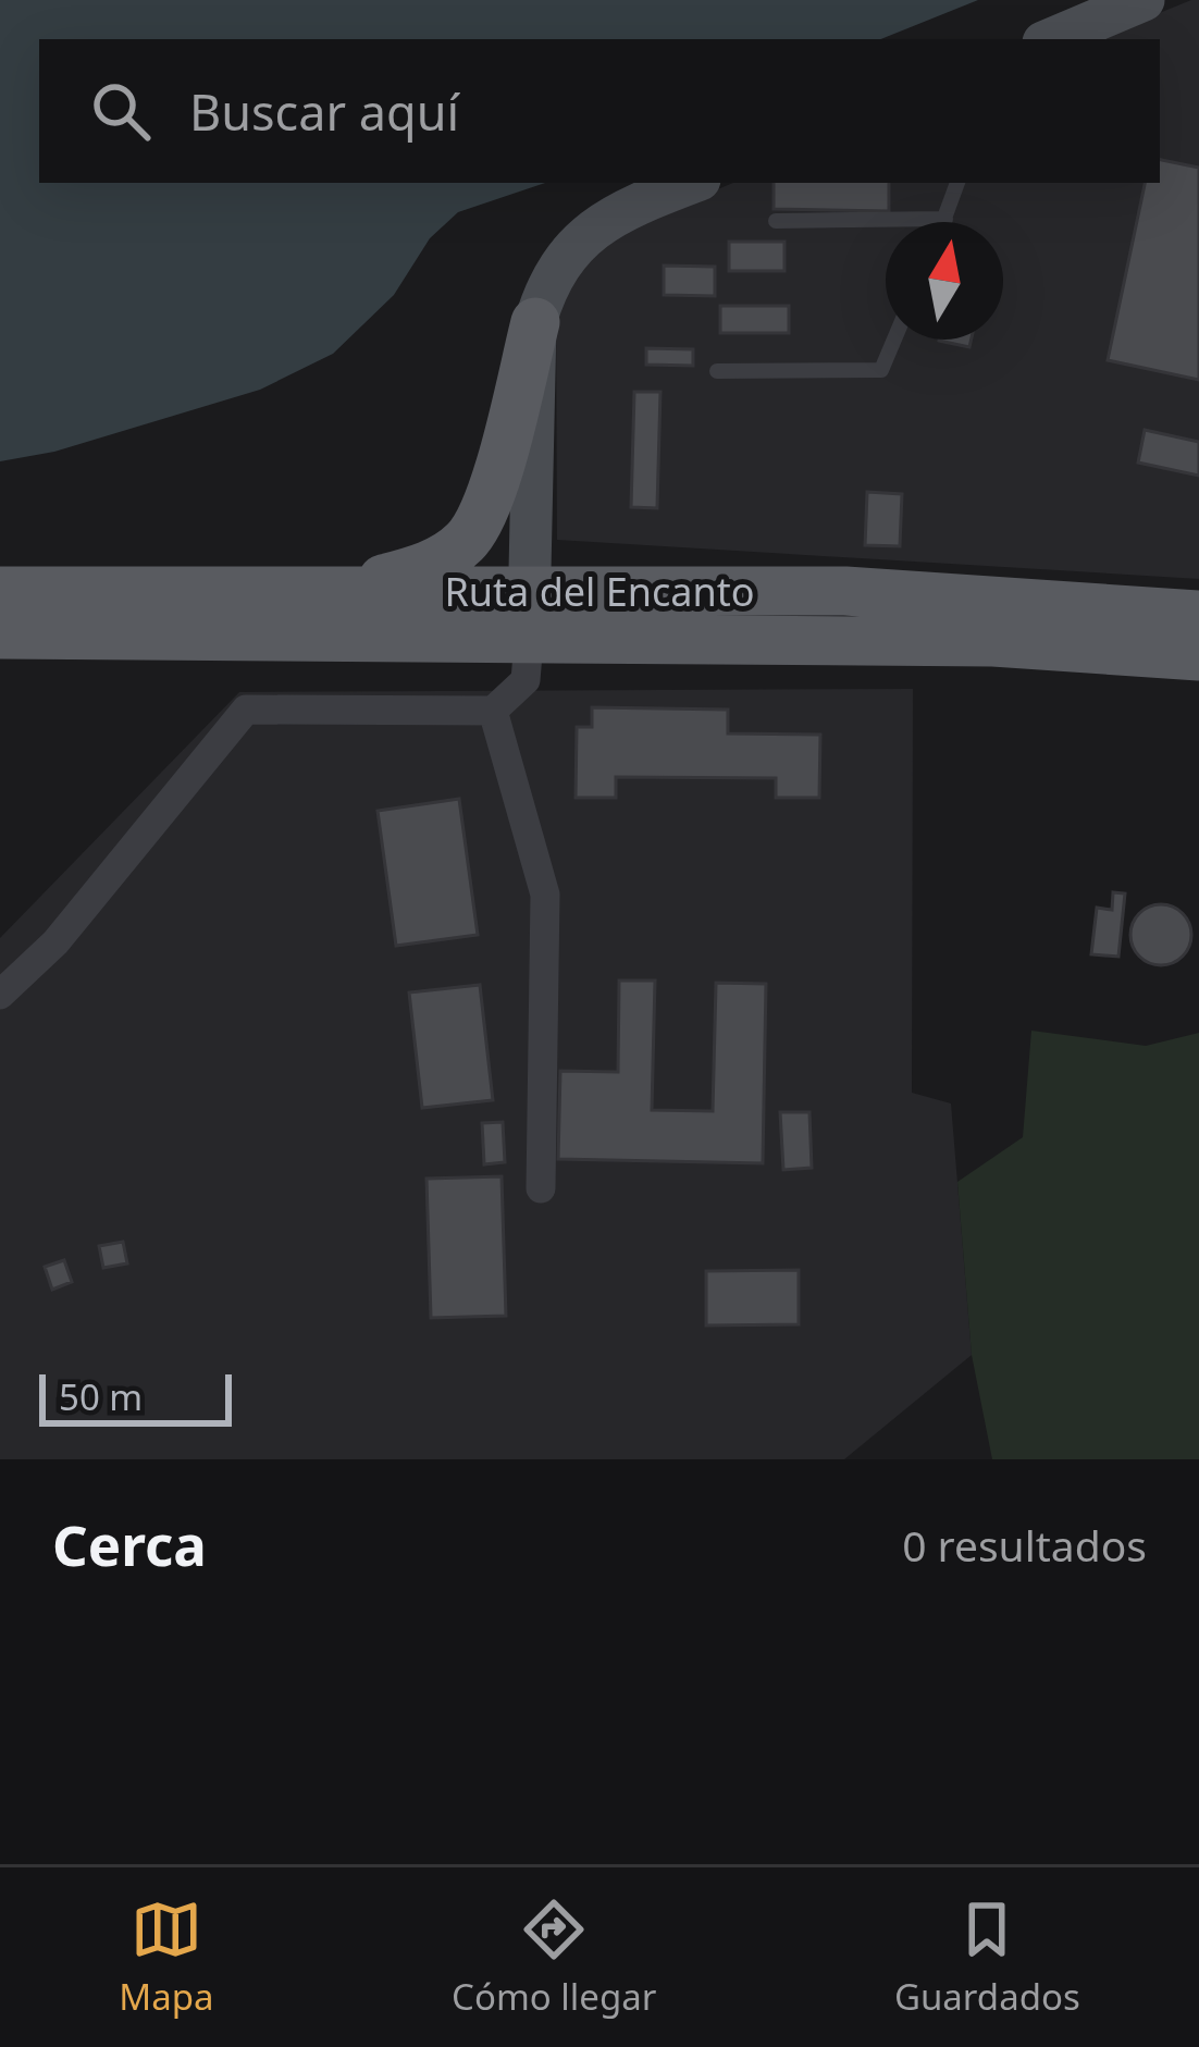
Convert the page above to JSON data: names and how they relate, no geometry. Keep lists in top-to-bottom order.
{
  "streets": {
    "main road": ["Ruta del Encanto"]
  },
  "scale_bar": "50 m",
  "north": "top",
  "page": {
    "search": "Buscar aquí",
    "scale": "50 m",
    "heading": ["Cerca", "0 resultados"],
    "nav": ["Mapa", "Cómo llegar", "Guardados"]
  }
}
